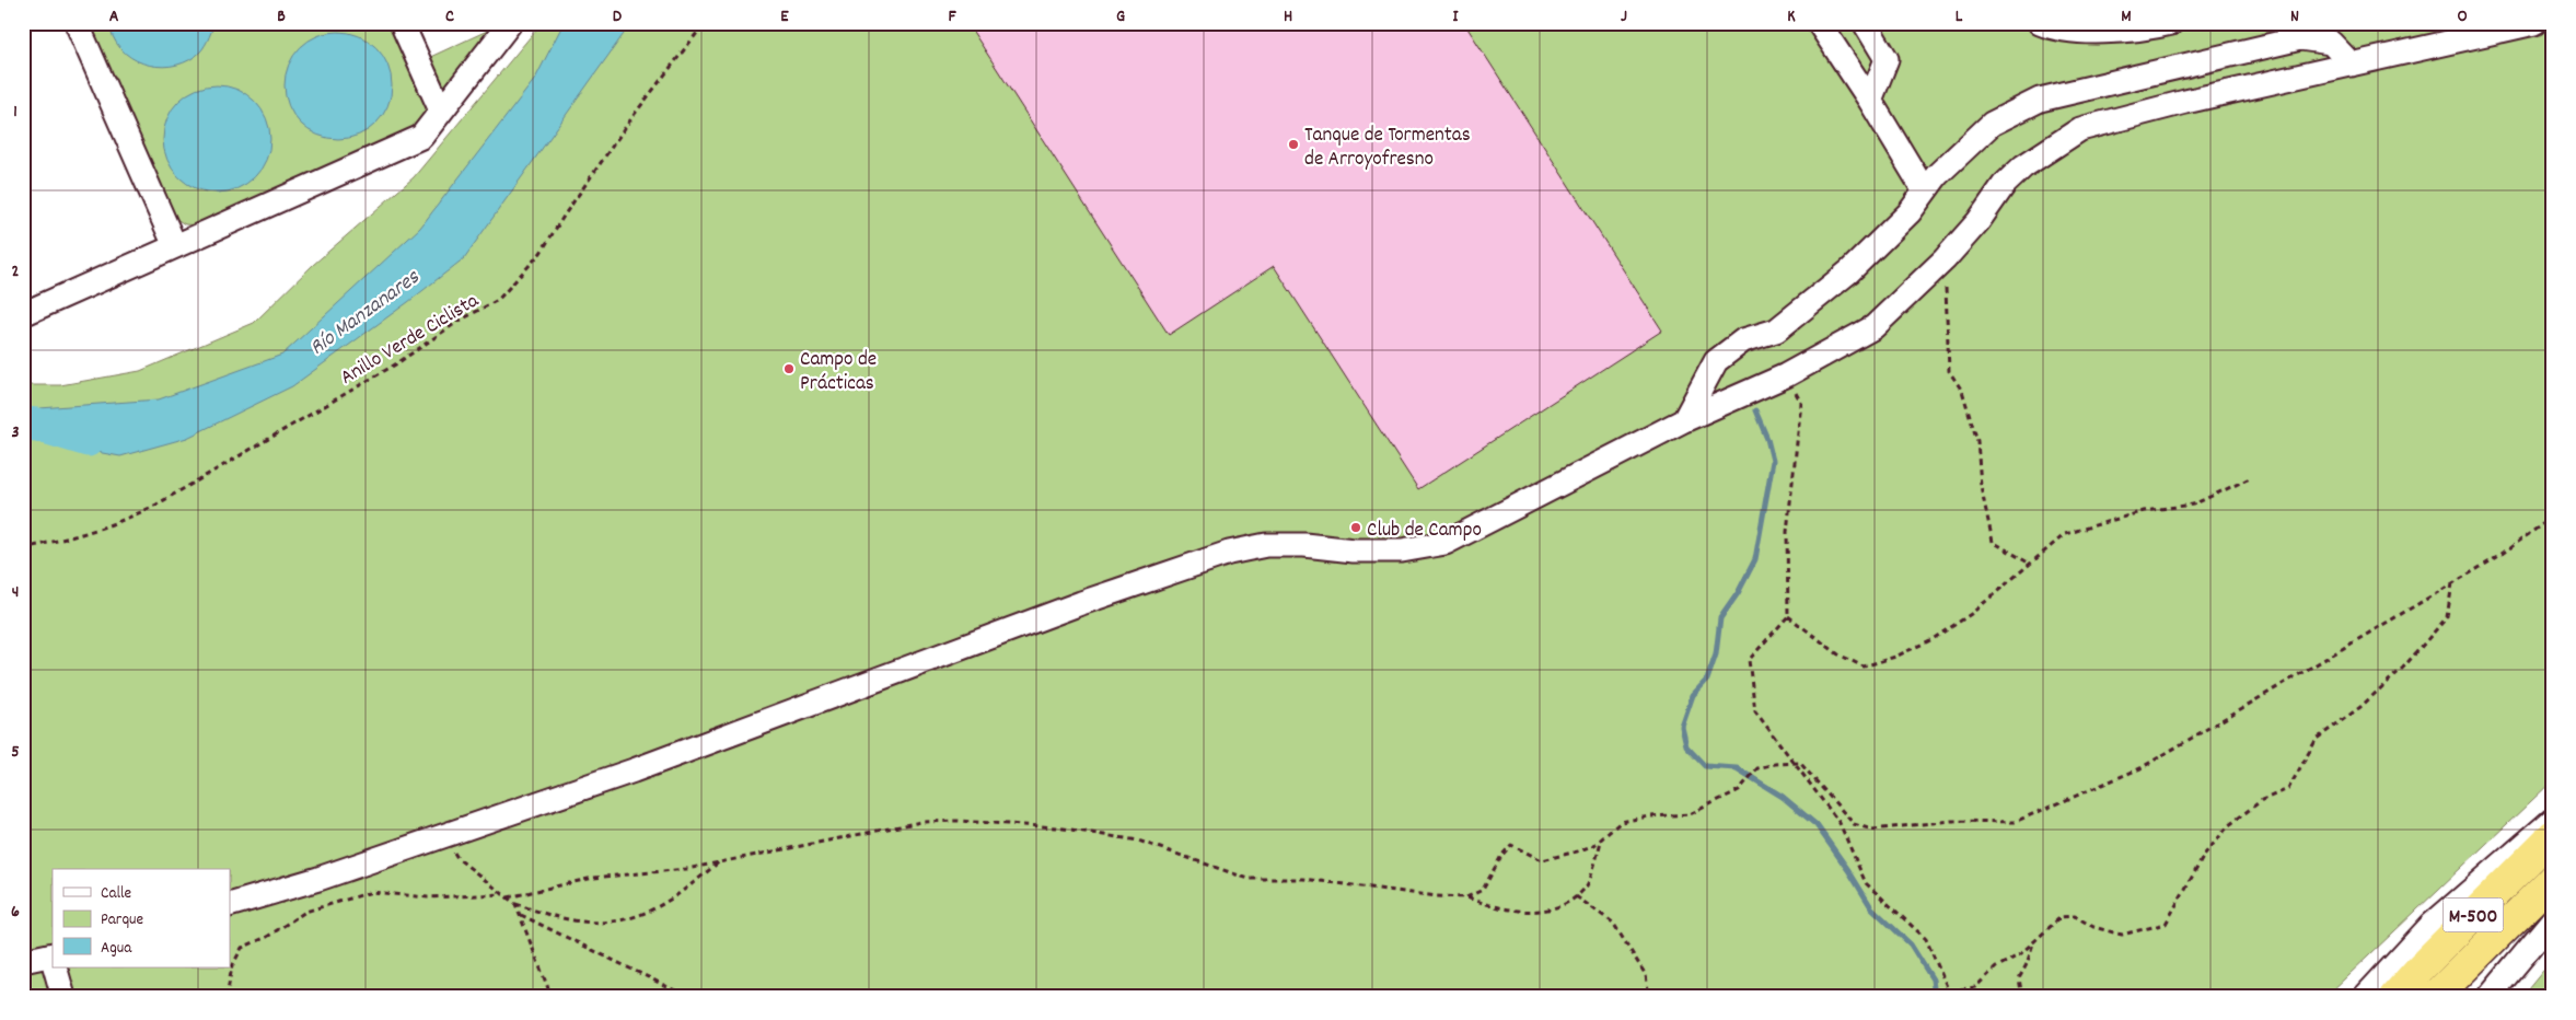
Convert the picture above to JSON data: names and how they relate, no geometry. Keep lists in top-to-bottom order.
{
  "streets": {
    "highway": ["M-500"],
    "path": ["Anillo Verde Ciclista"]
  },
  "water": ["Río Manzanares"],
  "places": ["Tanque de Tormentas de Arroyofresno", "Campo de Prácticas", "Club de Campo"],
  "legend": ["Calle", "Parque", "Agua"],
  "grid": {
    "columns": [
      "A",
      "B",
      "C",
      "D",
      "E",
      "F",
      "G",
      "H",
      "I",
      "J",
      "K",
      "L",
      "M",
      "N",
      "O"
    ],
    "rows": [
      "1",
      "2",
      "3",
      "4",
      "5",
      "6"
    ]
  }
}
